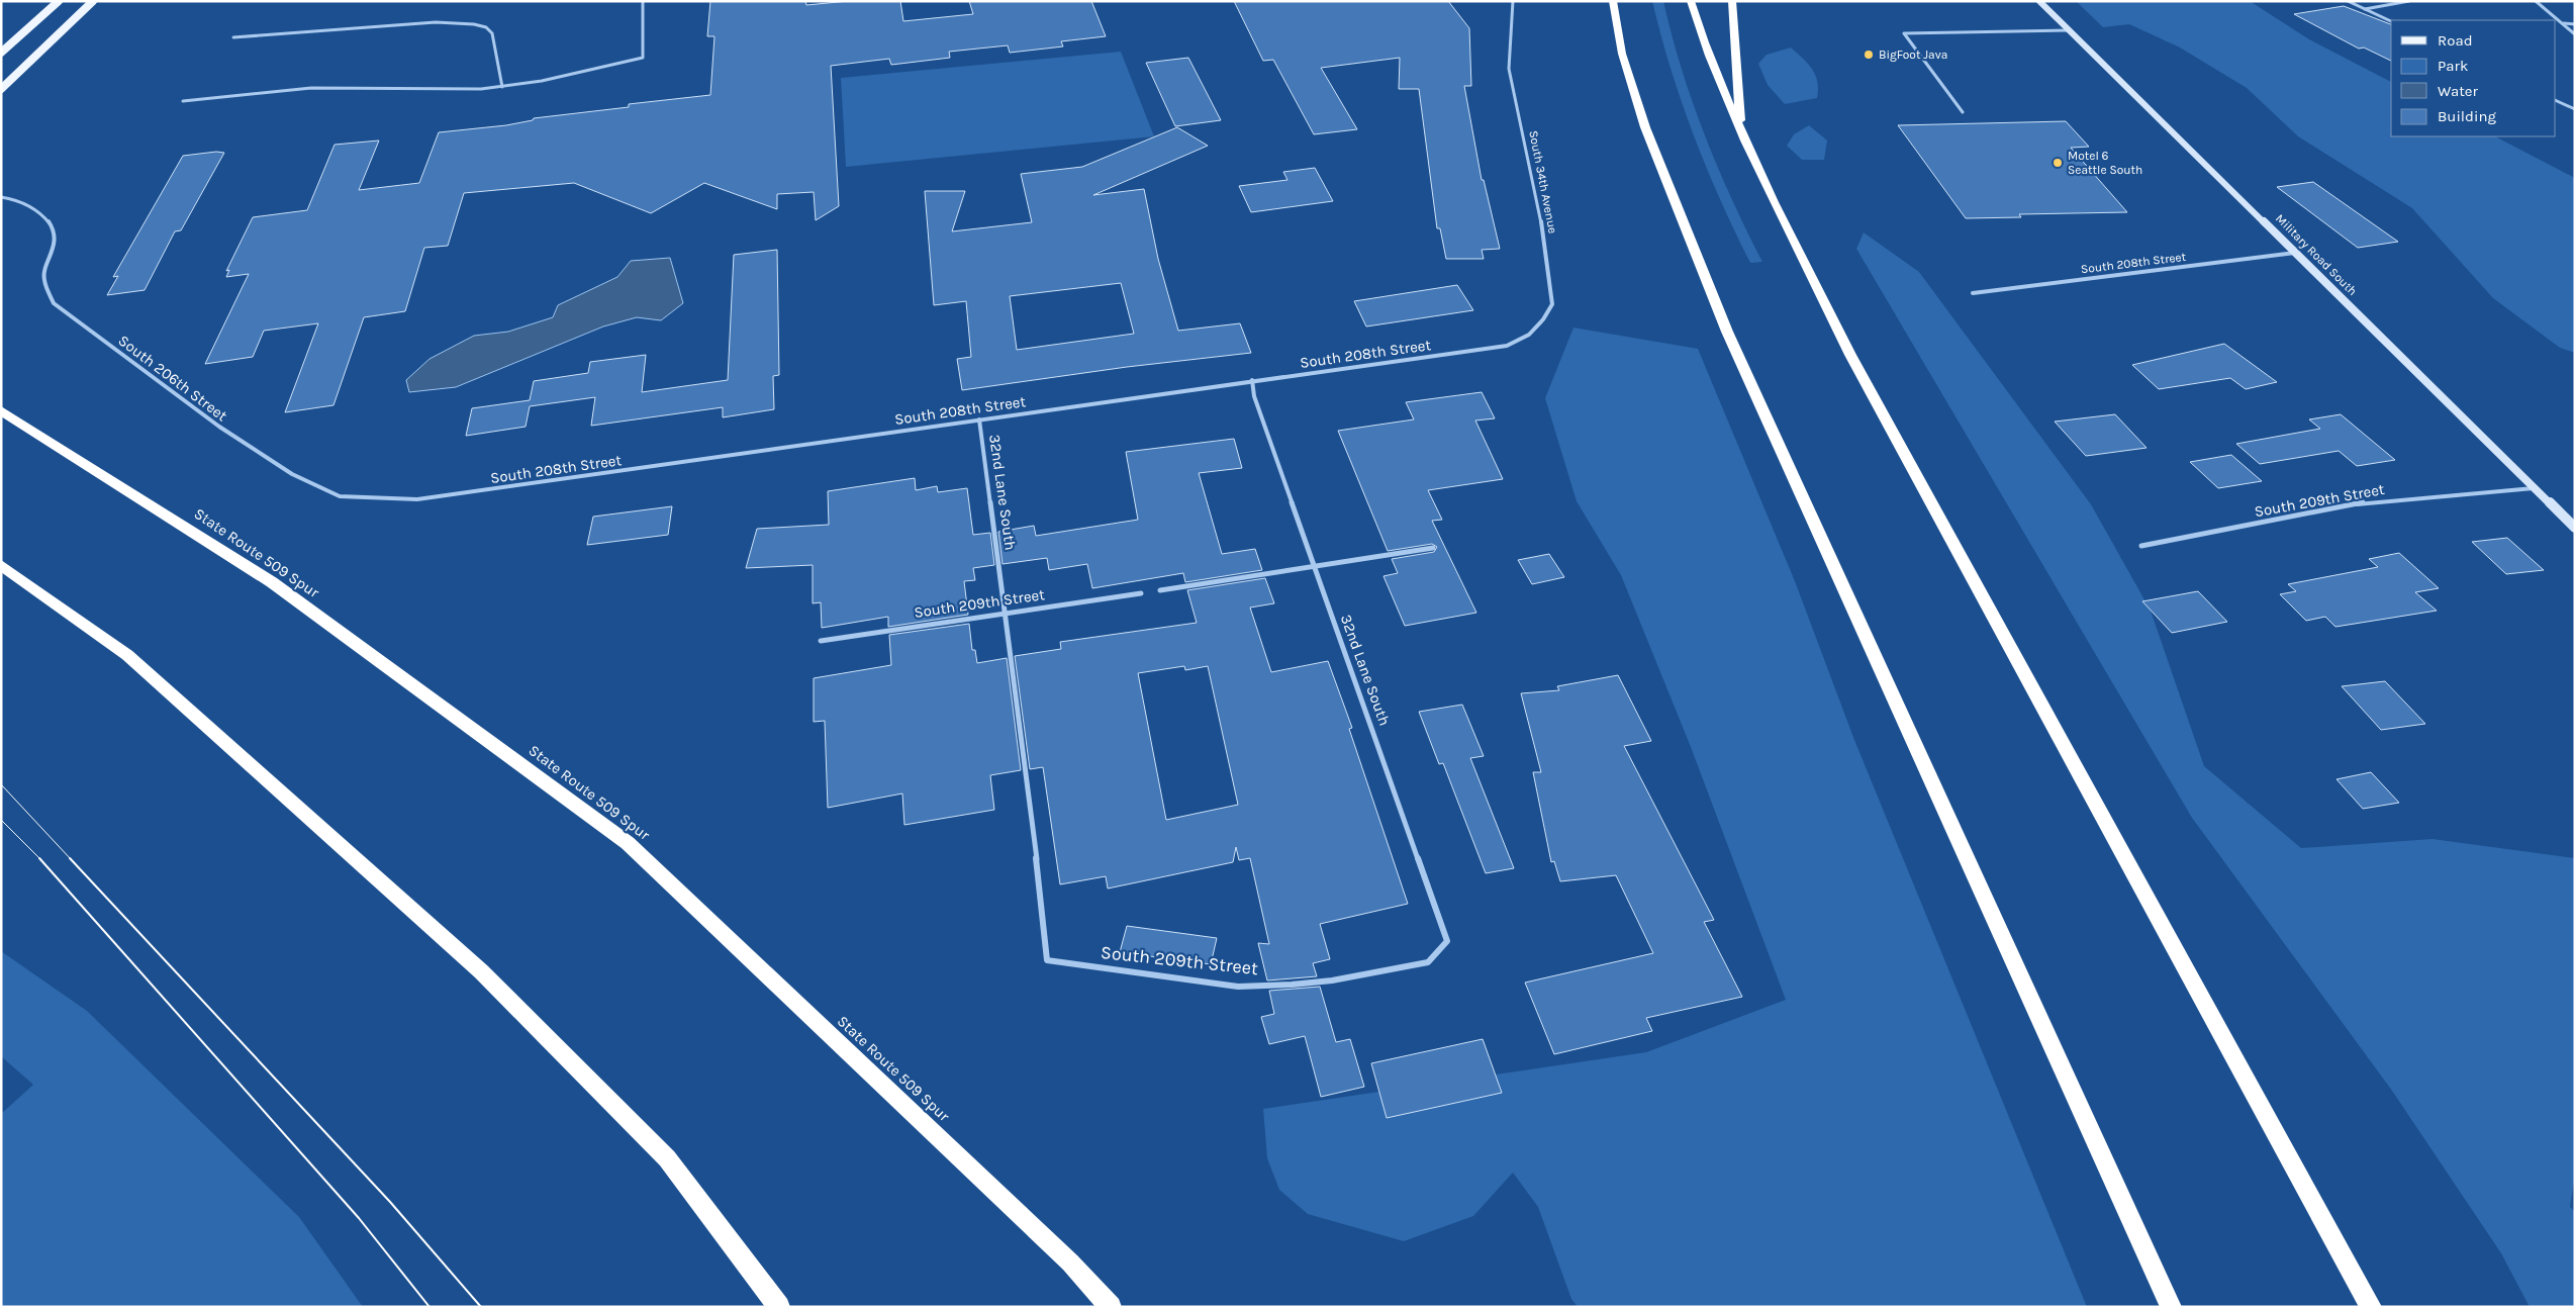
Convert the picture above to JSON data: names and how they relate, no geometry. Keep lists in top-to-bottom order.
{
  "streets": {
    "highway": ["State Route 509 Spur"],
    "main road": ["Military Road South"],
    "street": [
      "South 34th Avenue",
      "South 208th Street",
      "South 206th Street",
      "32nd Lane South",
      "South 209th Street"
    ]
  },
  "crossings": [
    ["South 34th Avenue", "South 208th Street"],
    ["Military Road South", "South 208th Street"],
    ["Military Road South", "South 209th Street"],
    ["South 208th Street", "South 206th Street"],
    ["South 208th Street", "32nd Lane South"],
    ["32nd Lane South", "South 209th Street"]
  ],
  "places": ["BigFoot Java", "Motel 6 Seattle South"],
  "legend": [
    "Road",
    "Park",
    "Water",
    "Building"
  ]
}
